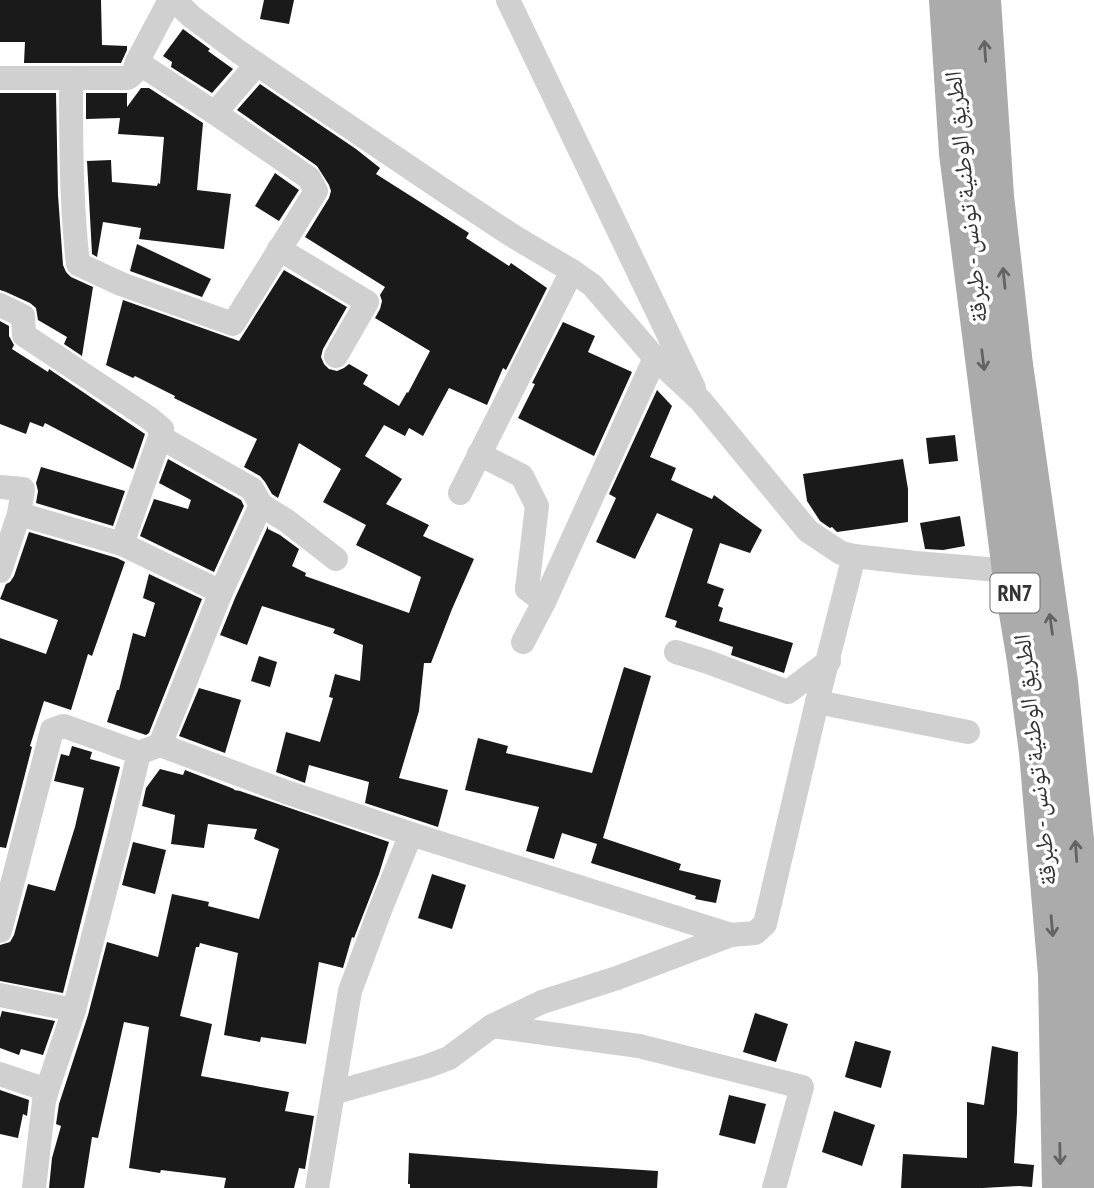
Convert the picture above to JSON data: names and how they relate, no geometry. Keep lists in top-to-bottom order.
{
  "streets": {
    "main road": ["الطريق الوطنية تونس - طبرقة", "RN7"]
  }
}
